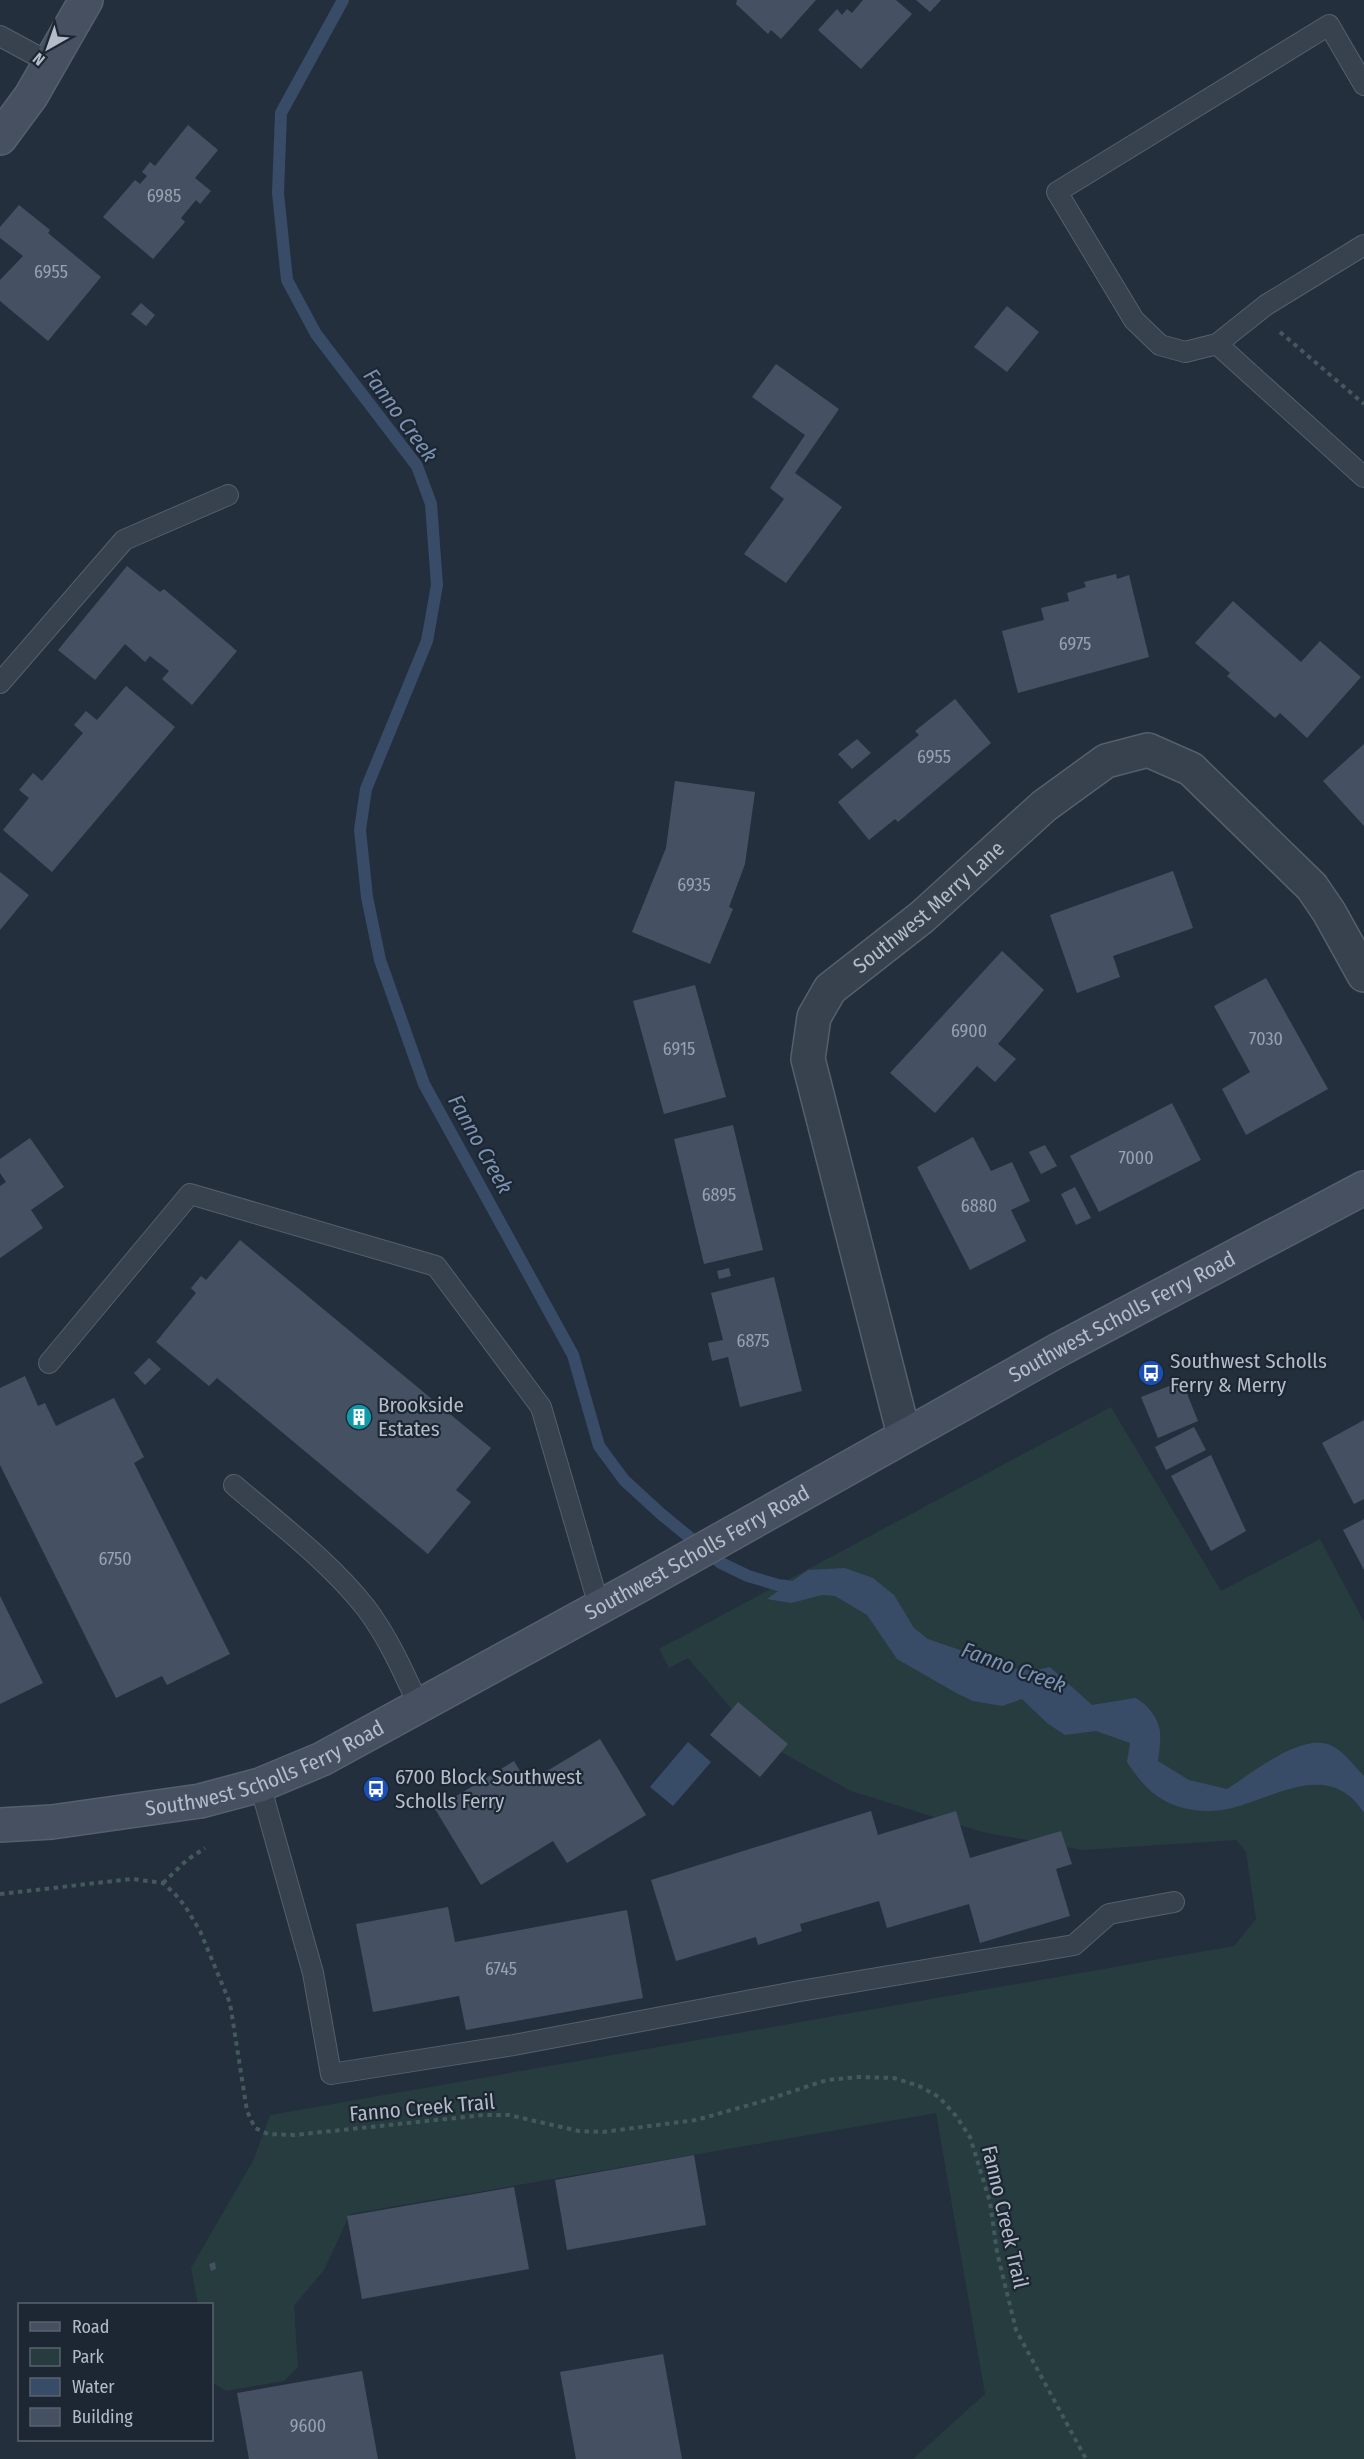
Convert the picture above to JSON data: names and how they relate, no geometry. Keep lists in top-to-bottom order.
{
  "streets": {
    "main road": ["Southwest Scholls Ferry Road"],
    "street": ["Southwest Merry Lane"],
    "path": ["Fanno Creek Trail"]
  },
  "crossings": [
    ["Southwest Merry Lane", "Southwest Scholls Ferry Road"]
  ],
  "water": ["Fanno Creek"],
  "places": {
    "bus stop": ["Southwest Scholls Ferry & Merry", "6700 Block Southwest Scholls Ferry"],
    "building": ["Brookside Estates"]
  },
  "house_numbers": [
    "6985",
    "6955",
    "6975",
    "6955",
    "6935",
    "6900",
    "7030",
    "6915",
    "7000",
    "6895",
    "6880",
    "6875",
    "6750",
    "6745",
    "9600"
  ],
  "legend": [
    "Road",
    "Park",
    "Water",
    "Building"
  ],
  "north": "bottom left"
}
